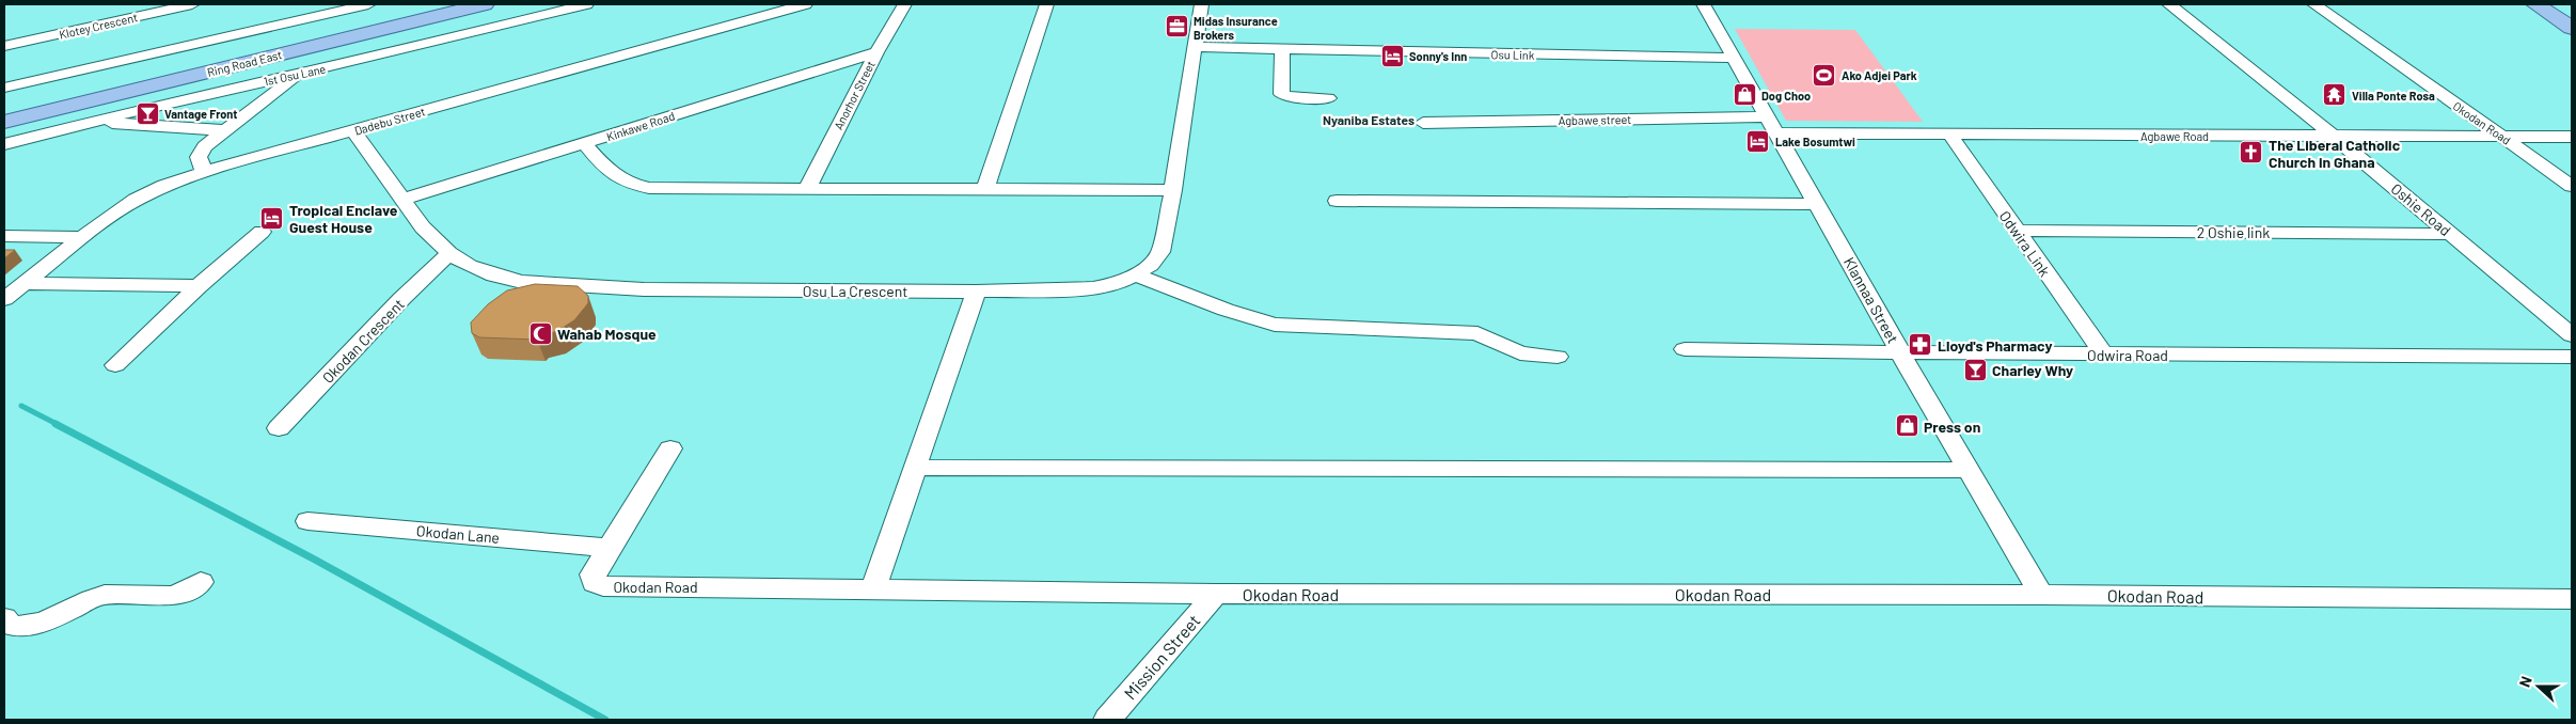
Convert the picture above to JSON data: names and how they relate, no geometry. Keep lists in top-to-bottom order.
{
  "streets": {
    "main road": ["Ring Road East"],
    "street": [
      "Klotey Crescent",
      "Osu Link",
      "1st Osu Lane",
      "Anorhor Street",
      "Agbawe street",
      "Dadebu Street",
      "Okodan Road",
      "Kinkawe Road",
      "Agbawe Road",
      "Oshie Road",
      "2 Oshie link",
      "Odwira Link",
      "Osu La Crescent",
      "Klannaa Street",
      "Okodan Crescent",
      "Odwira Road",
      "Okodan Lane",
      "Mission Street"
    ]
  },
  "crossings": [
    ["Osu Link", "Osu La Crescent"],
    ["Osu Link", "Klannaa Street"],
    ["Anorhor Street", "Kinkawe Road"],
    ["Agbawe street", "Agbawe Road"],
    ["Agbawe street", "Klannaa Street"],
    ["Dadebu Street", "Osu La Crescent"],
    ["Okodan Road", "Agbawe Road"],
    ["Okodan Road", "Klannaa Street"],
    ["Okodan Road", "Okodan Lane"],
    ["Okodan Road", "Mission Street"],
    ["Kinkawe Road", "Osu La Crescent"],
    ["Agbawe Road", "Oshie Road"],
    ["Agbawe Road", "Odwira Link"],
    ["Agbawe Road", "Klannaa Street"],
    ["Oshie Road", "2 Oshie link"],
    ["2 Oshie link", "Odwira Link"],
    ["Odwira Link", "Odwira Road"],
    ["Osu La Crescent", "Okodan Crescent"],
    ["Klannaa Street", "Odwira Road"]
  ],
  "districts": ["Nyaniba Estates"],
  "places": {
    "office": ["Midas Insurance Brokers"],
    "hotel": ["Sonny's Inn", "Lake Bosumtwi", "Tropical Enclave Guest House"],
    "sports": ["Ako Adjei Park"],
    "shop": ["Dog Choo", "Press on"],
    "temple": ["Villa Ponte Rosa"],
    "bar": ["Vantage Front", "Charley Why"],
    "church": ["The Liberal Catholic Church in Ghana"],
    "mosque": ["Wahab Mosque"],
    "pharmacy": ["Lloyd's Pharmacy"]
  },
  "north": "left"
}
